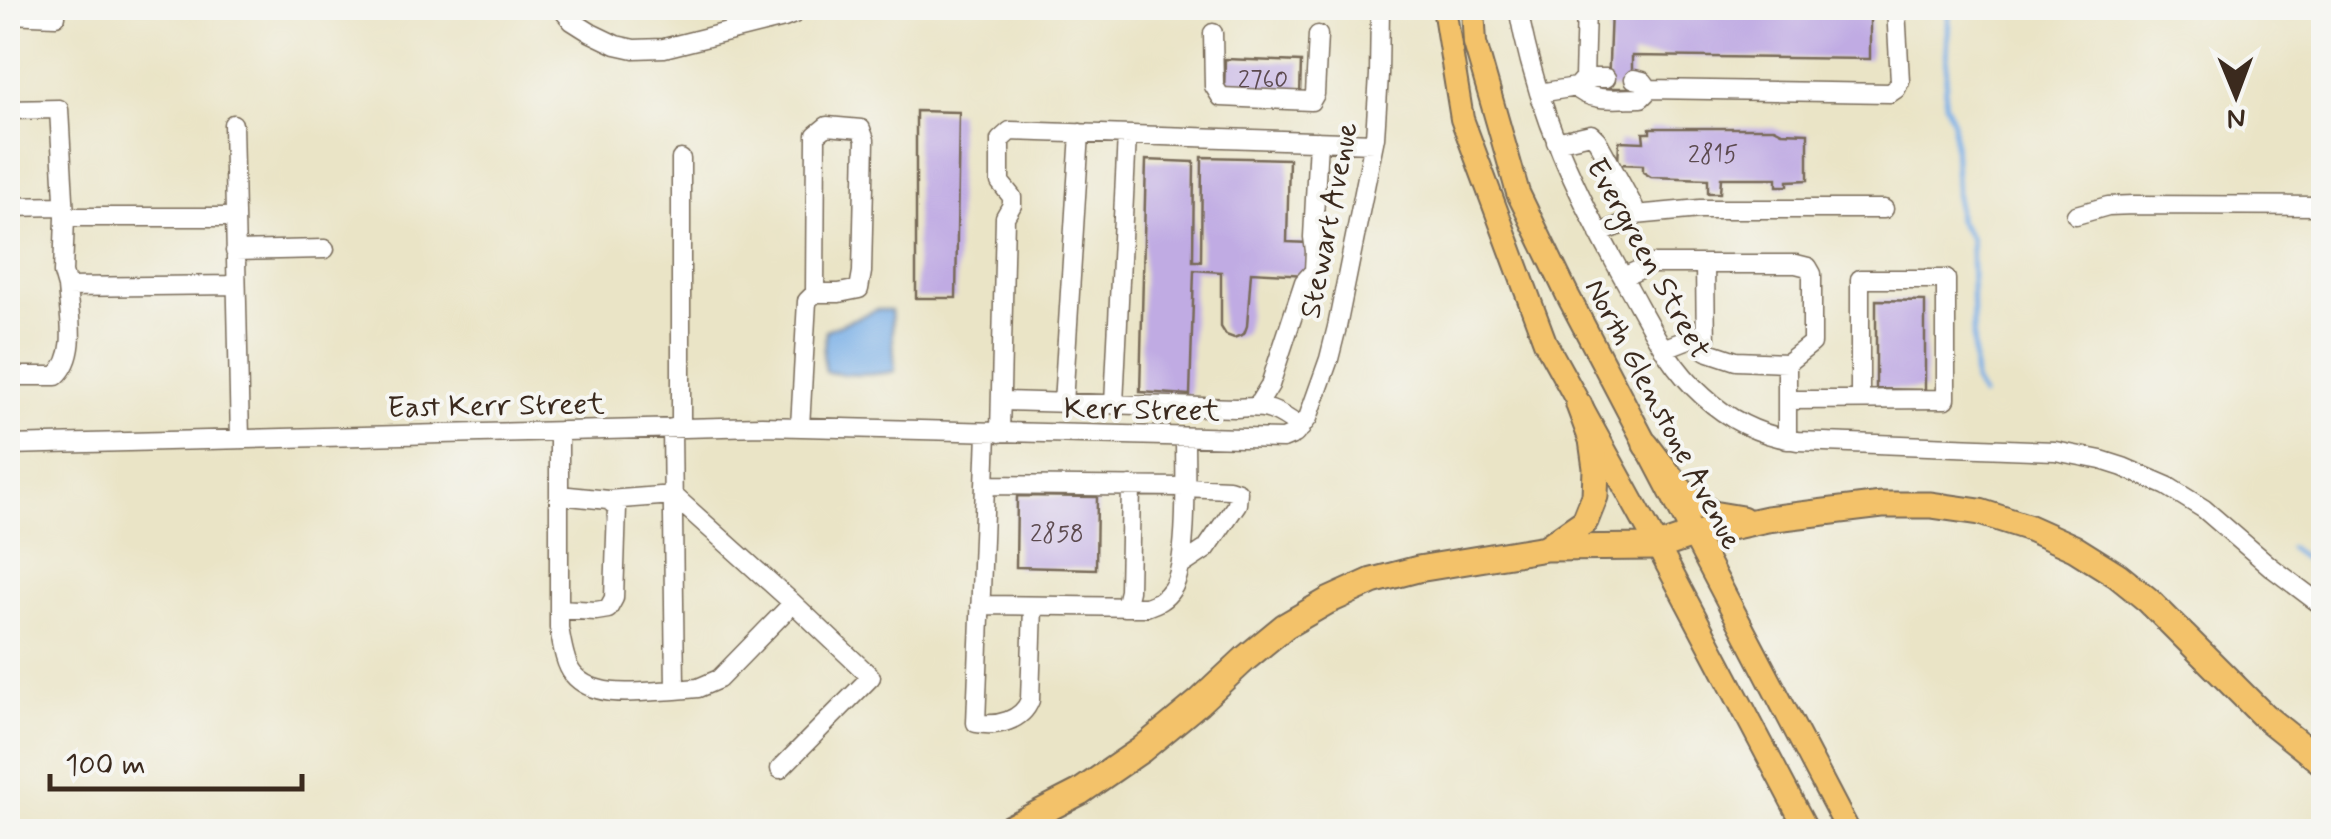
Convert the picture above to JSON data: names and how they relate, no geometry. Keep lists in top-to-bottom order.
{
  "streets": {
    "main road": ["North Glenstone Avenue"],
    "street": [
      "Stewart Avenue",
      "Evergreen Street",
      "East Kerr Street",
      "Kerr Street"
    ]
  },
  "crossings": [
    ["Stewart Avenue", "Kerr Street"],
    ["East Kerr Street", "Kerr Street"]
  ],
  "house_numbers": ["2760", "2815", "2858"],
  "scale_bar": "100 m",
  "north": "bottom"
}
